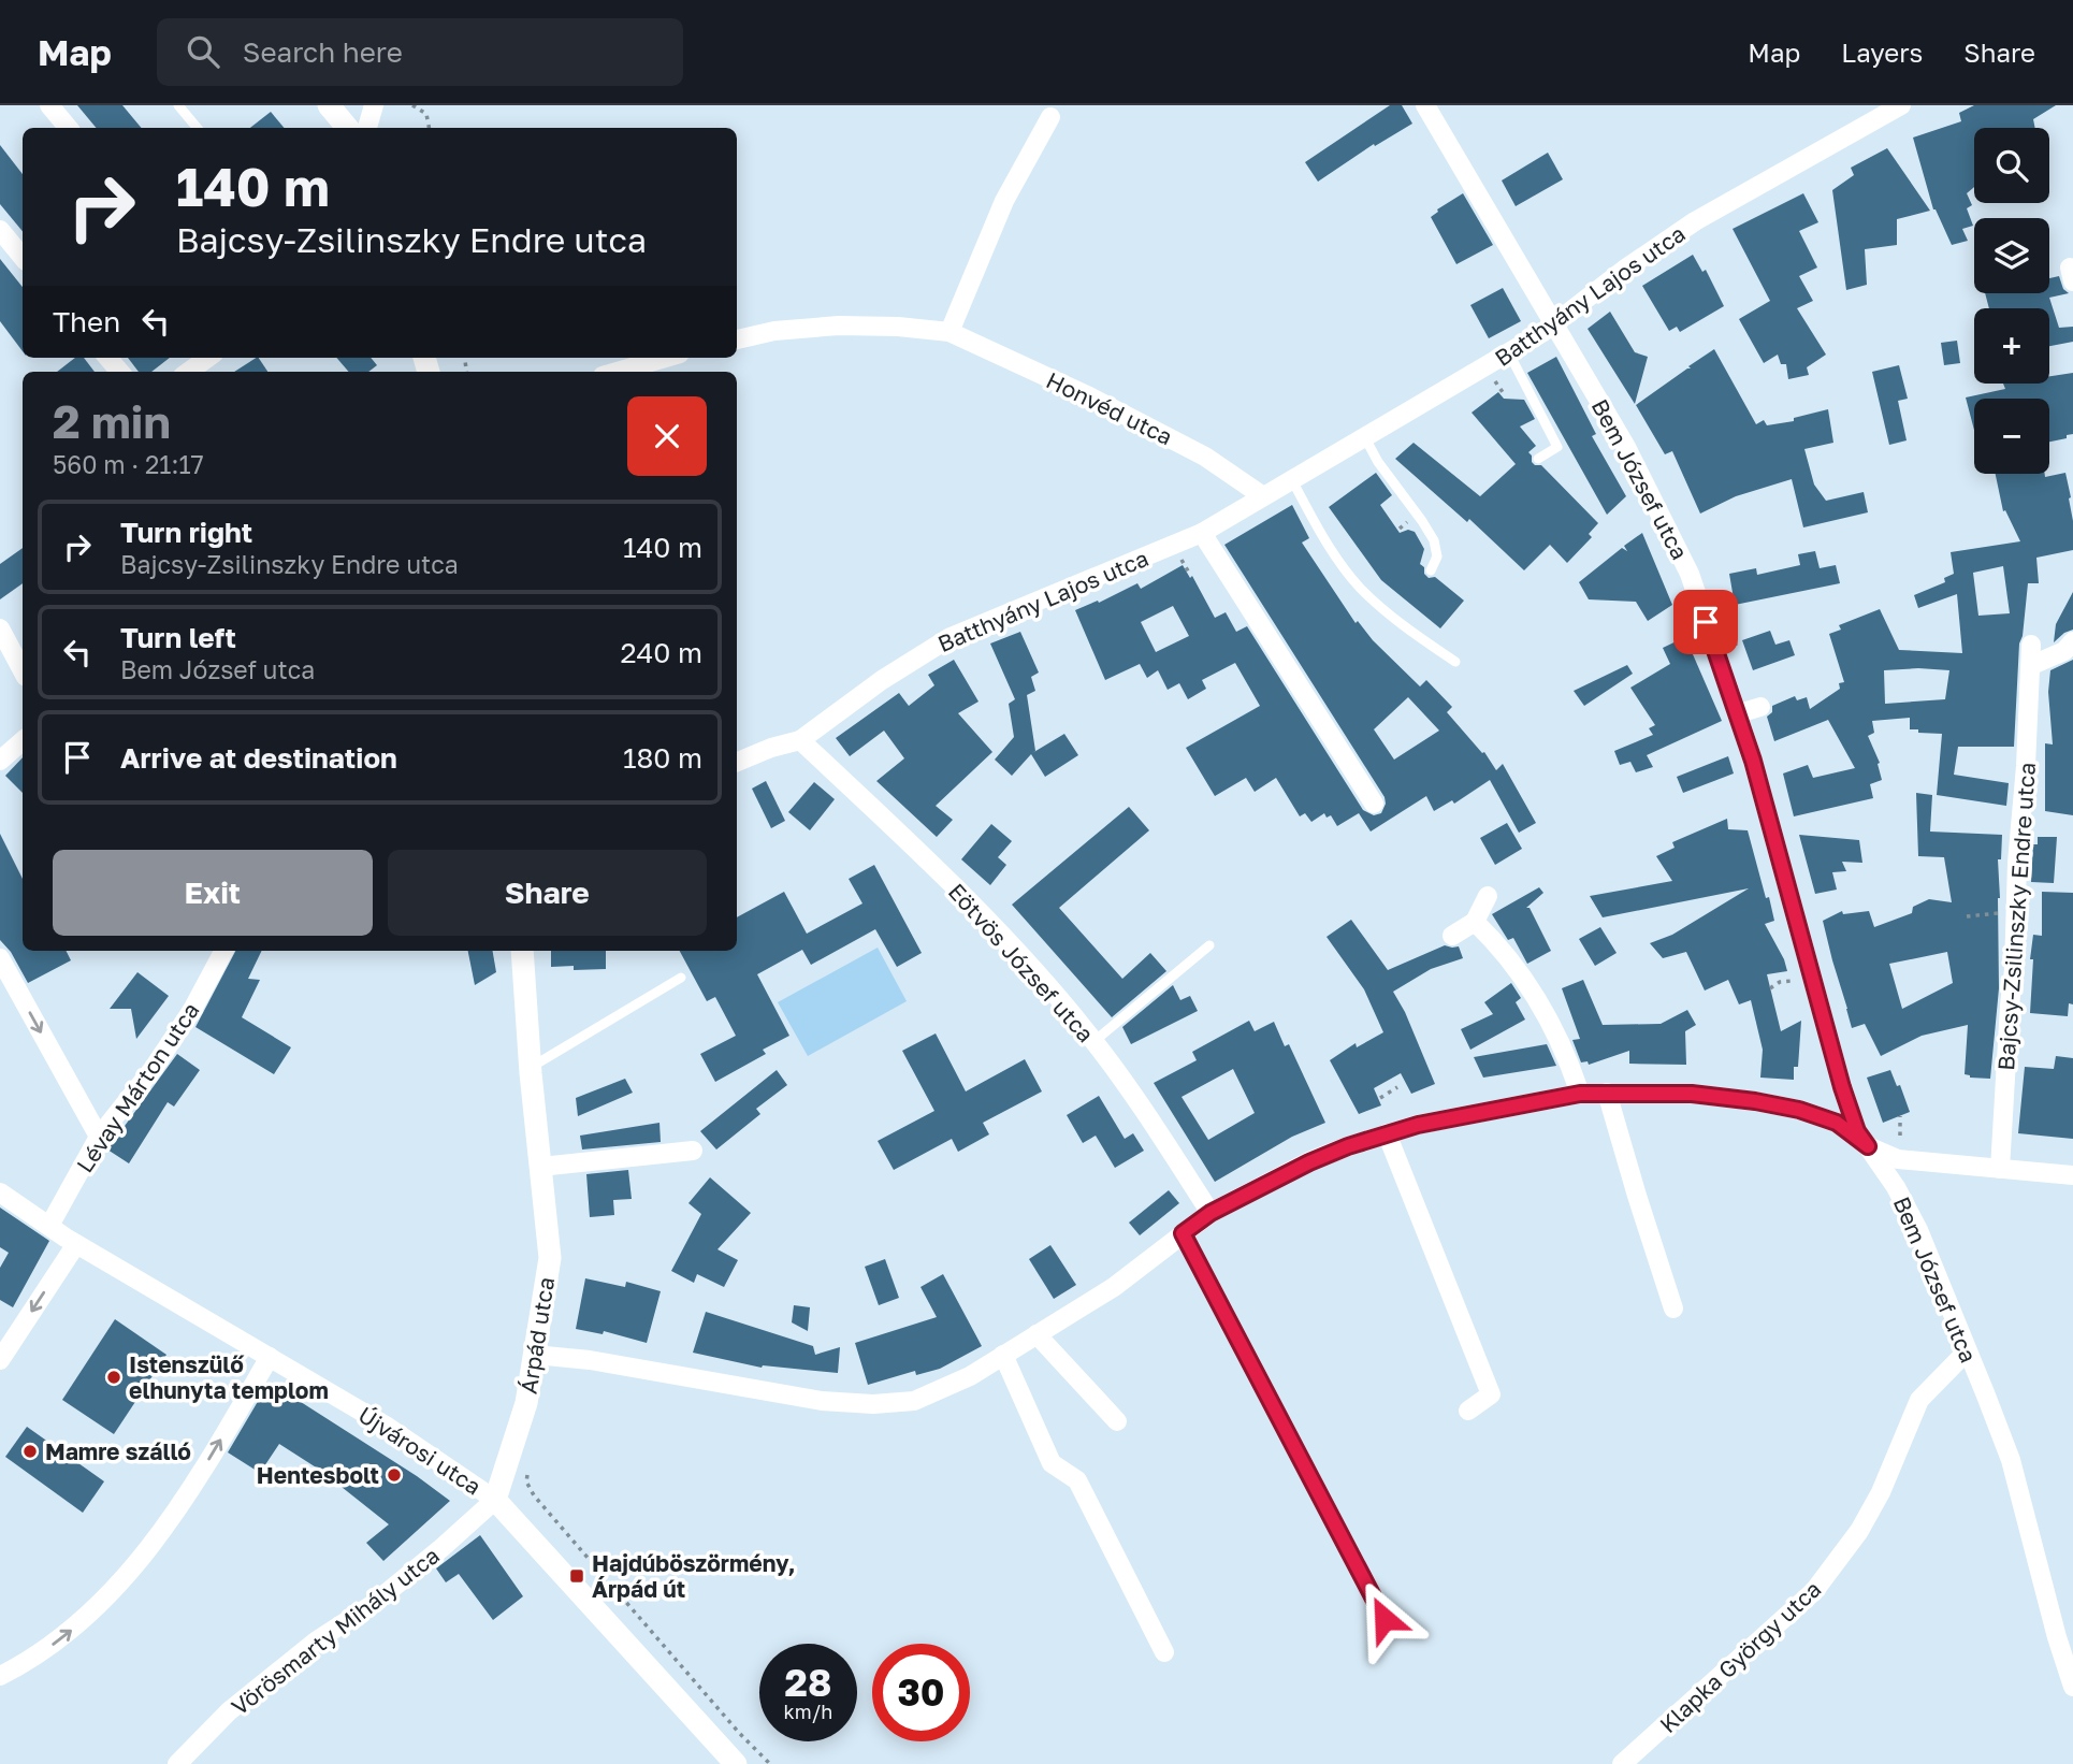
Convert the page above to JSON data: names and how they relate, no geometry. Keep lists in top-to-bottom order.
{
  "streets": {
    "street": [
      "Batthyány Lajos utca",
      "Honvéd utca",
      "Bem József utca",
      "Bajcsy-Zsilinszky Endre utca",
      "Eötvös József utca",
      "Lévay Márton utca",
      "Árpád utca",
      "Újvárosi utca",
      "Vörösmarty Mihály utca",
      "Klapka György utca"
    ]
  },
  "crossings": [
    ["Batthyány Lajos utca", "Honvéd utca"],
    ["Batthyány Lajos utca", "Bem József utca"],
    ["Batthyány Lajos utca", "Eötvös József utca"],
    ["Bem József utca", "Klapka György utca"],
    ["Lévay Márton utca", "Újvárosi utca"],
    ["Árpád utca", "Újvárosi utca"],
    ["Árpád utca", "Vörösmarty Mihály utca"],
    ["Újvárosi utca", "Vörösmarty Mihály utca"]
  ],
  "places": {
    "other": ["Istenszülő elhunyta templom", "Mamre szálló", "Hentesbolt"],
    "transit": ["Hajdúböszörmény, Árpád út"]
  },
  "page": {
    "header": "Map",
    "search": "Search here",
    "nav": ["Map", "Layers", "Share"],
    "map_buttons": ["+", "−"],
    "turn": ["140 m", "Bajcsy-Zsilinszky Endre utca"],
    "then": "Then",
    "heading": ["2 min", "560 m · 21:17"],
    "list": [
      {
        "name": "Turn right",
        "note": "Bajcsy-Zsilinszky Endre utca",
        "value": "140 m"
      },
      {
        "name": "Turn left",
        "note": "Bem József utca",
        "value": "240 m"
      },
      {
        "name": "Arrive at destination",
        "value": "180 m"
      }
    ],
    "buttons": ["Exit", "Share"],
    "speed": "28 km/h",
    "limit": "30"
  }
}
